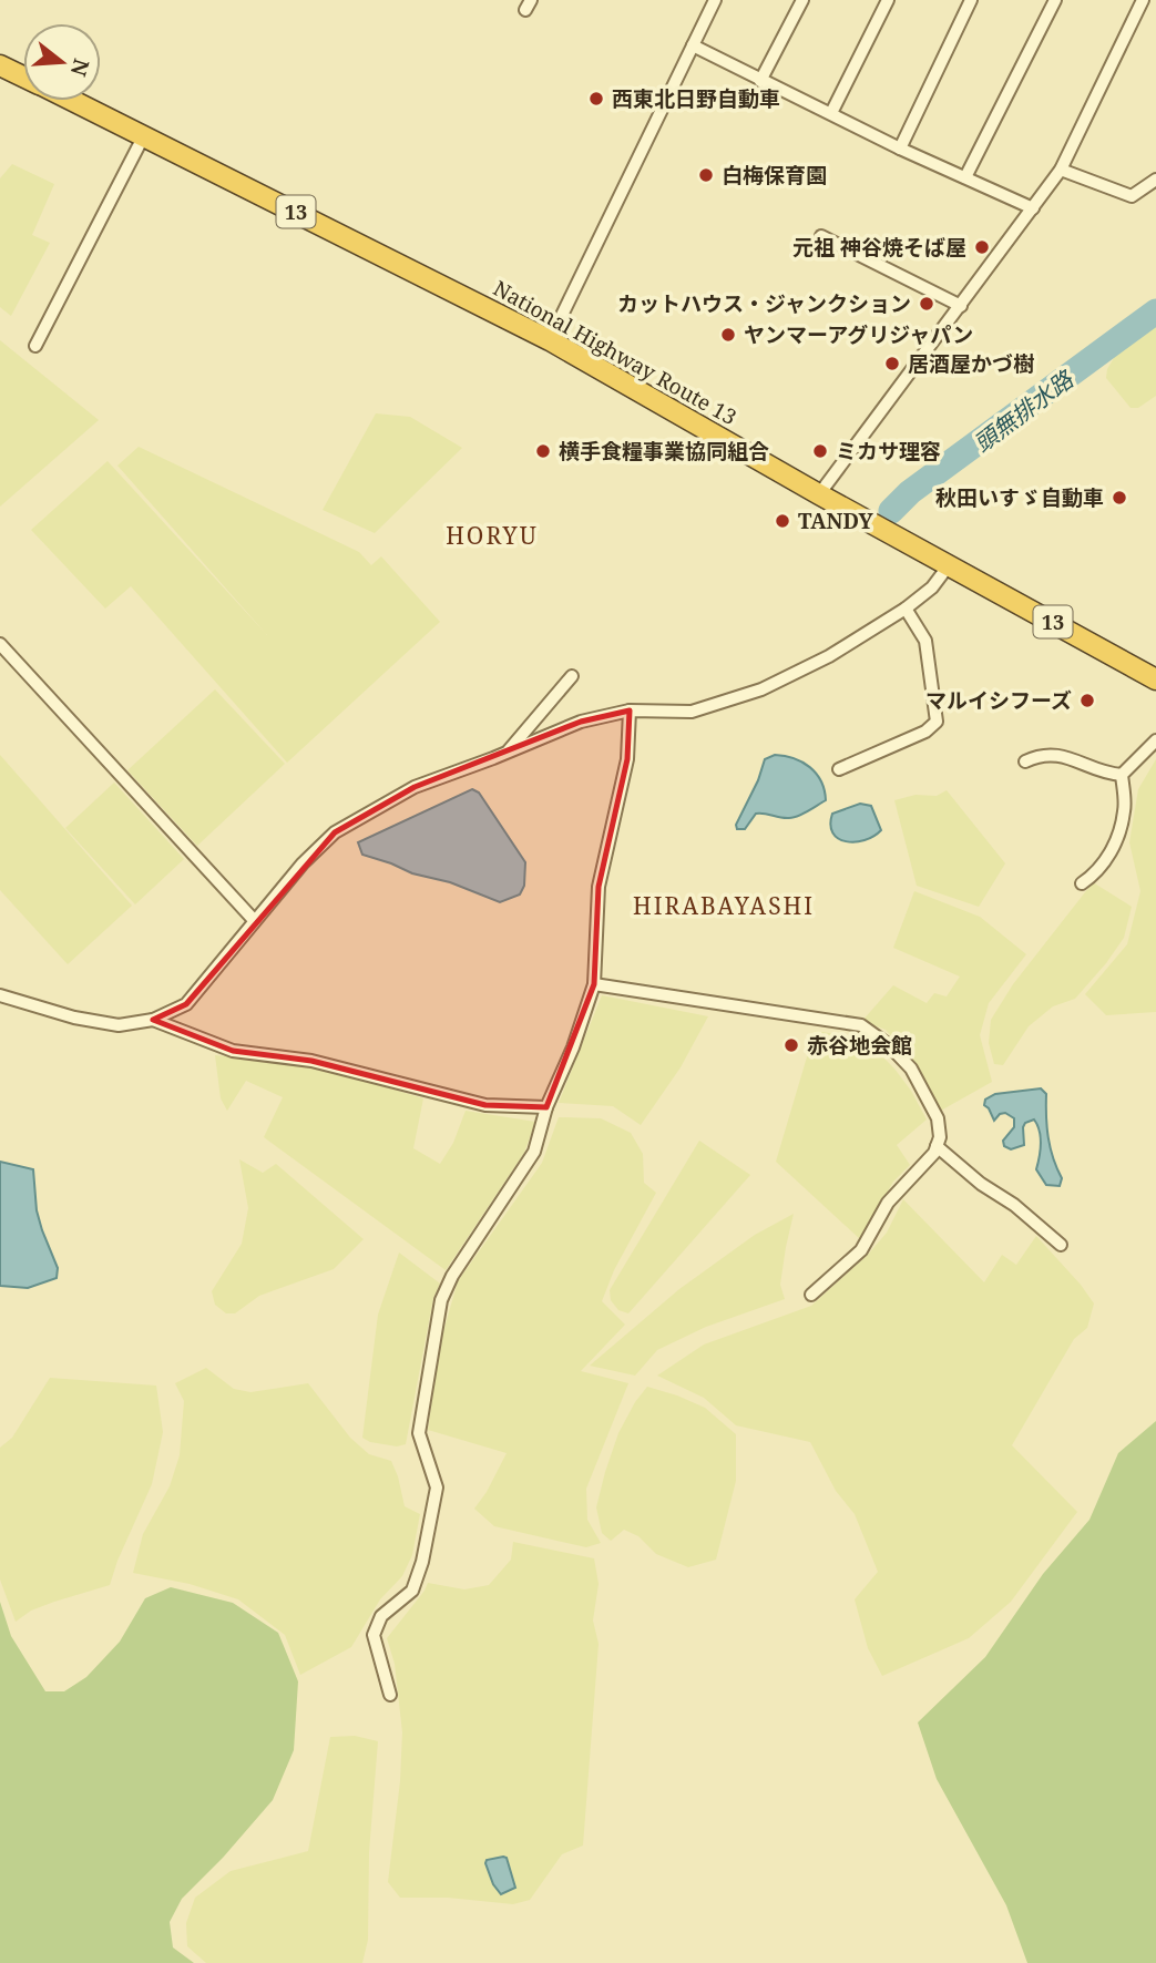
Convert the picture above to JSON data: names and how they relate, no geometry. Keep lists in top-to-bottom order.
{
  "streets": {
    "highway": ["13", "National Highway Route 13"]
  },
  "districts": ["HORYU", "HIRABAYASHI"],
  "water": ["頭無排水路"],
  "places": [
    "西東北日野自動車",
    "白梅保育園",
    "元祖 神谷焼そば屋",
    "カットハウス・ジャンクション",
    "ヤンマーアグリジャパン",
    "居酒屋かづ樹",
    "横手食糧事業協同組合",
    "ミカサ理容",
    "秋田いすゞ自動車",
    "TANDY",
    "マルイシフーズ",
    "赤谷地会館"
  ],
  "north": "right"
}
